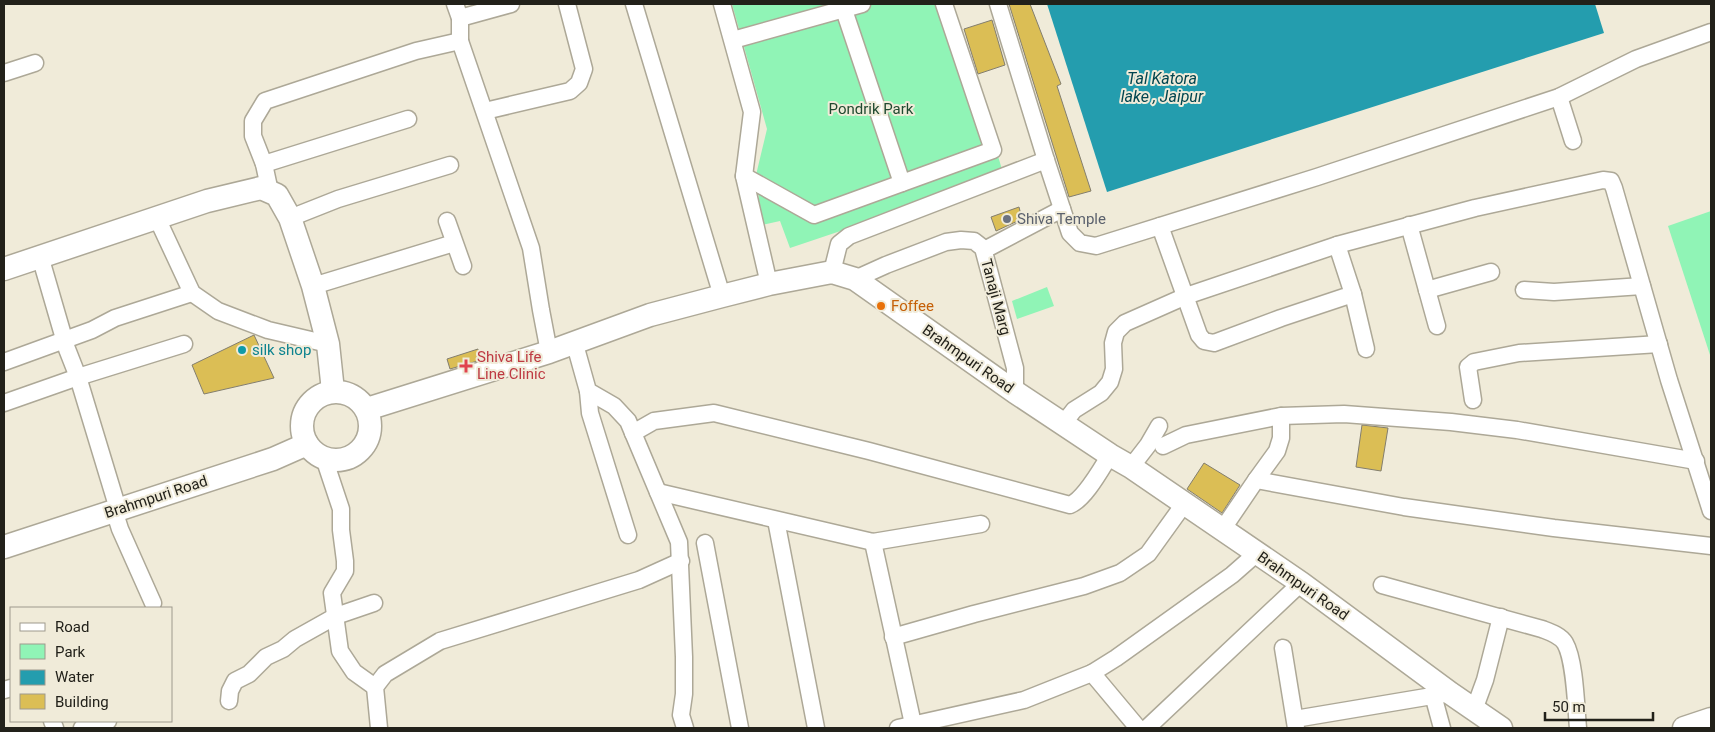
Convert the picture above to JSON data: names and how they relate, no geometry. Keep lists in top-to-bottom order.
{
  "streets": {
    "street": ["Tanaji Marg", "Brahmpuri Road"]
  },
  "crossings": [
    ["Tanaji Marg", "Brahmpuri Road"]
  ],
  "water": ["Tal Katora lake , Jaipur"],
  "parks": ["Pondrik Park"],
  "places": {
    "other": ["Shiva Temple", "Foffee", "silk shop"],
    "health": ["Shiva Life Line Clinic"]
  },
  "legend": [
    "Road",
    "Park",
    "Water",
    "Building"
  ],
  "scale_bar": "50 m"
}
